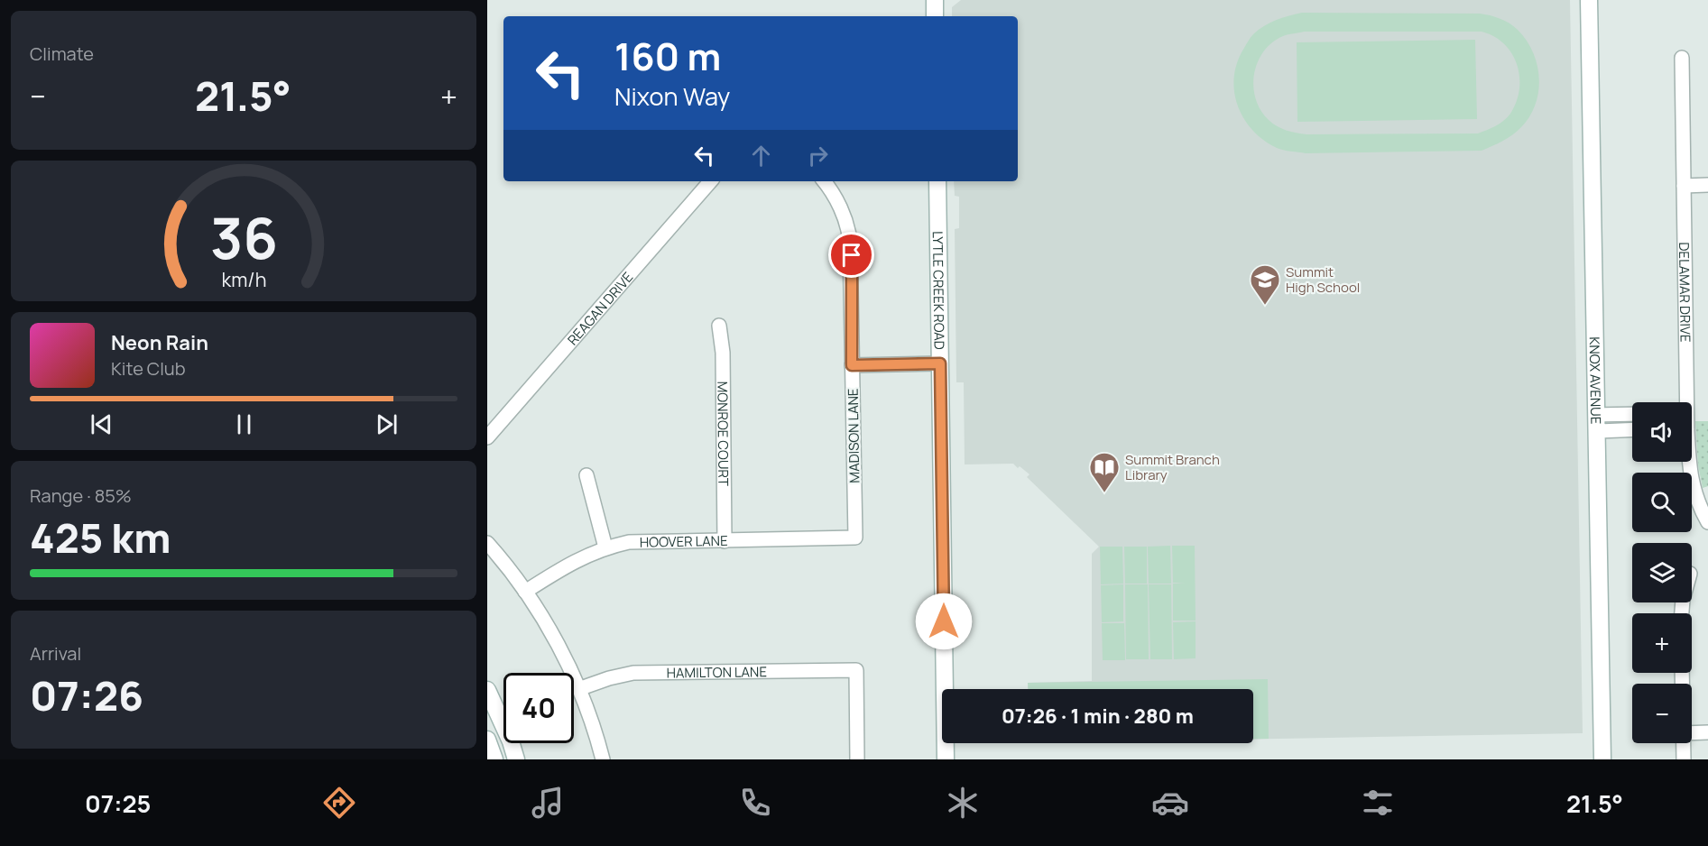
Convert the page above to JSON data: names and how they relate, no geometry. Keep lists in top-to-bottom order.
{
  "streets": {
    "street": [
      "LYTLE CREEK ROAD",
      "DELAMAR DRIVE",
      "REAGAN DRIVE",
      "KNOX AVENUE",
      "MONROE COURT",
      "MADISON LANE",
      "HOOVER LANE",
      "HAMILTON LANE"
    ]
  },
  "crossings": [
    ["MONROE COURT", "HOOVER LANE"],
    ["MADISON LANE", "HOOVER LANE"]
  ],
  "places": {
    "school or university": ["Summit High School"],
    "library": ["Summit Branch Library"]
  },
  "page": {
    "tile": [
      "Climate",
      ["Range · 85%", "425 km"],
      ["Arrival", "07:26"]
    ],
    "turn": ["160 m", "Nixon Way"],
    "heat": ["−", "21.5°", "+"],
    "song": ["Neon Rain", "Kite Club"],
    "map_buttons": ["+", "−"],
    "limit": "40",
    "trip": "07:26 · 1 min · 280 m",
    "tabs": ["07:25", "21.5°"],
    "gauge": ["36", "km/h"]
  }
}
